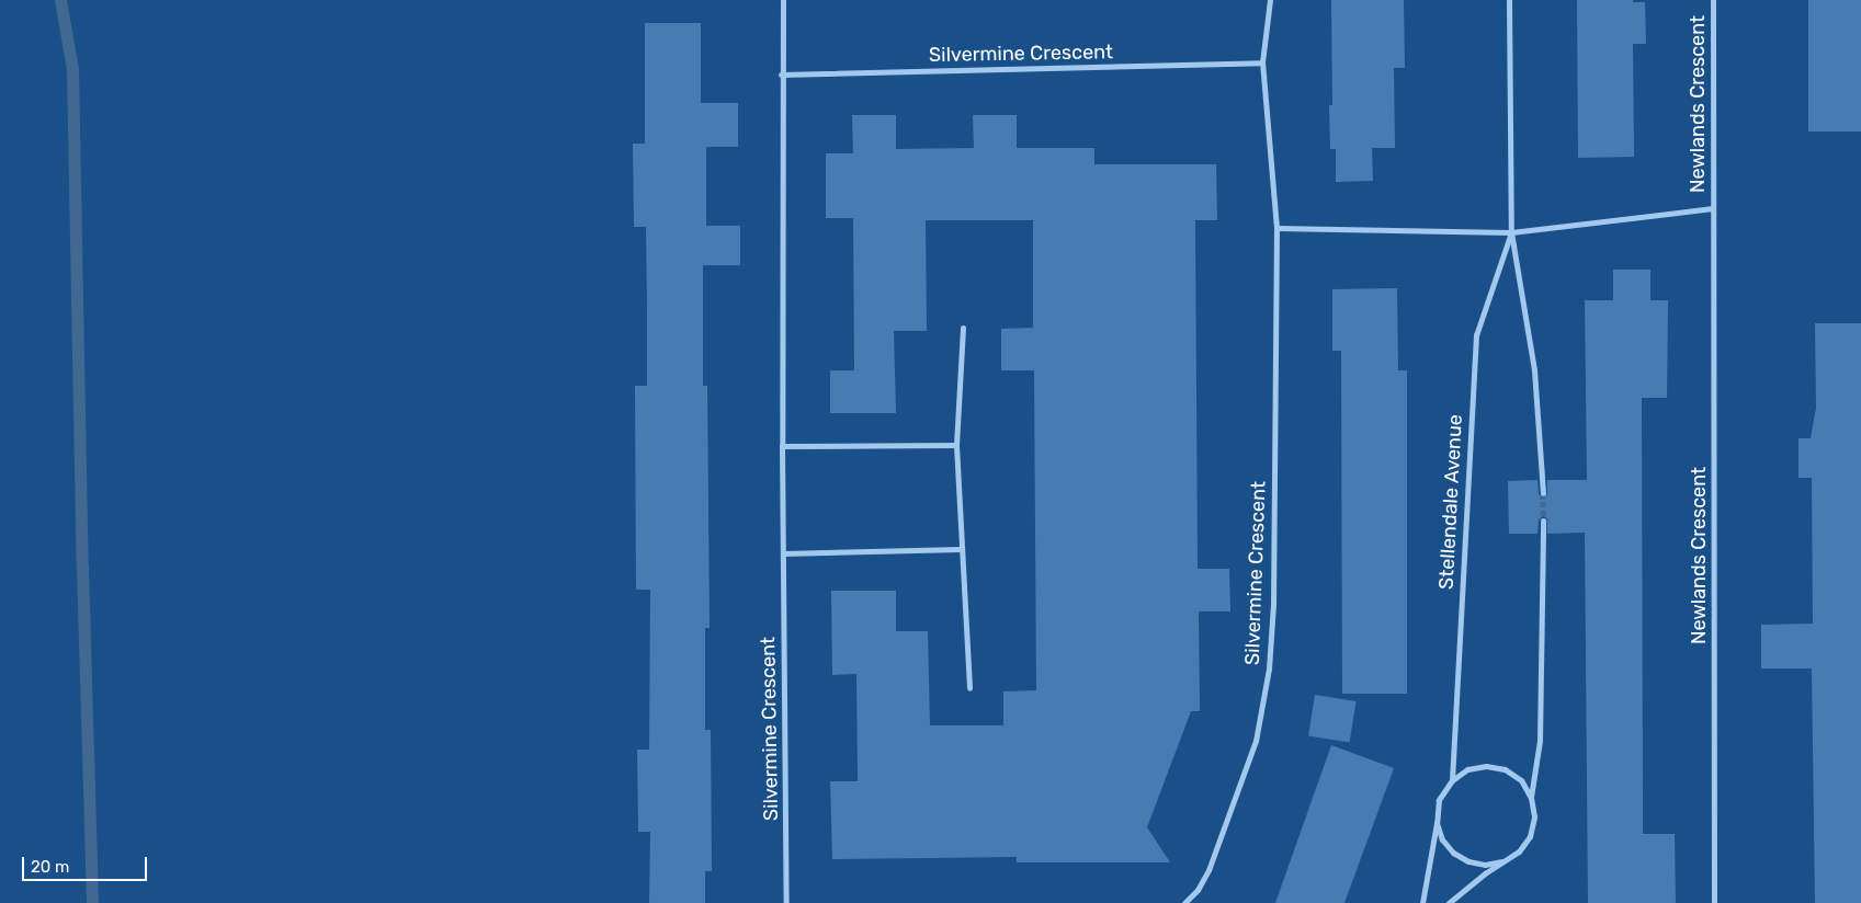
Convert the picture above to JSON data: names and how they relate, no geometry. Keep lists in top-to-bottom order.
{
  "streets": {
    "street": ["Silvermine Crescent", "Newlands Crescent", "Stellendale Avenue"]
  },
  "crossings": [
    ["Newlands Crescent", "Stellendale Avenue"]
  ],
  "scale_bar": "20 m"
}
